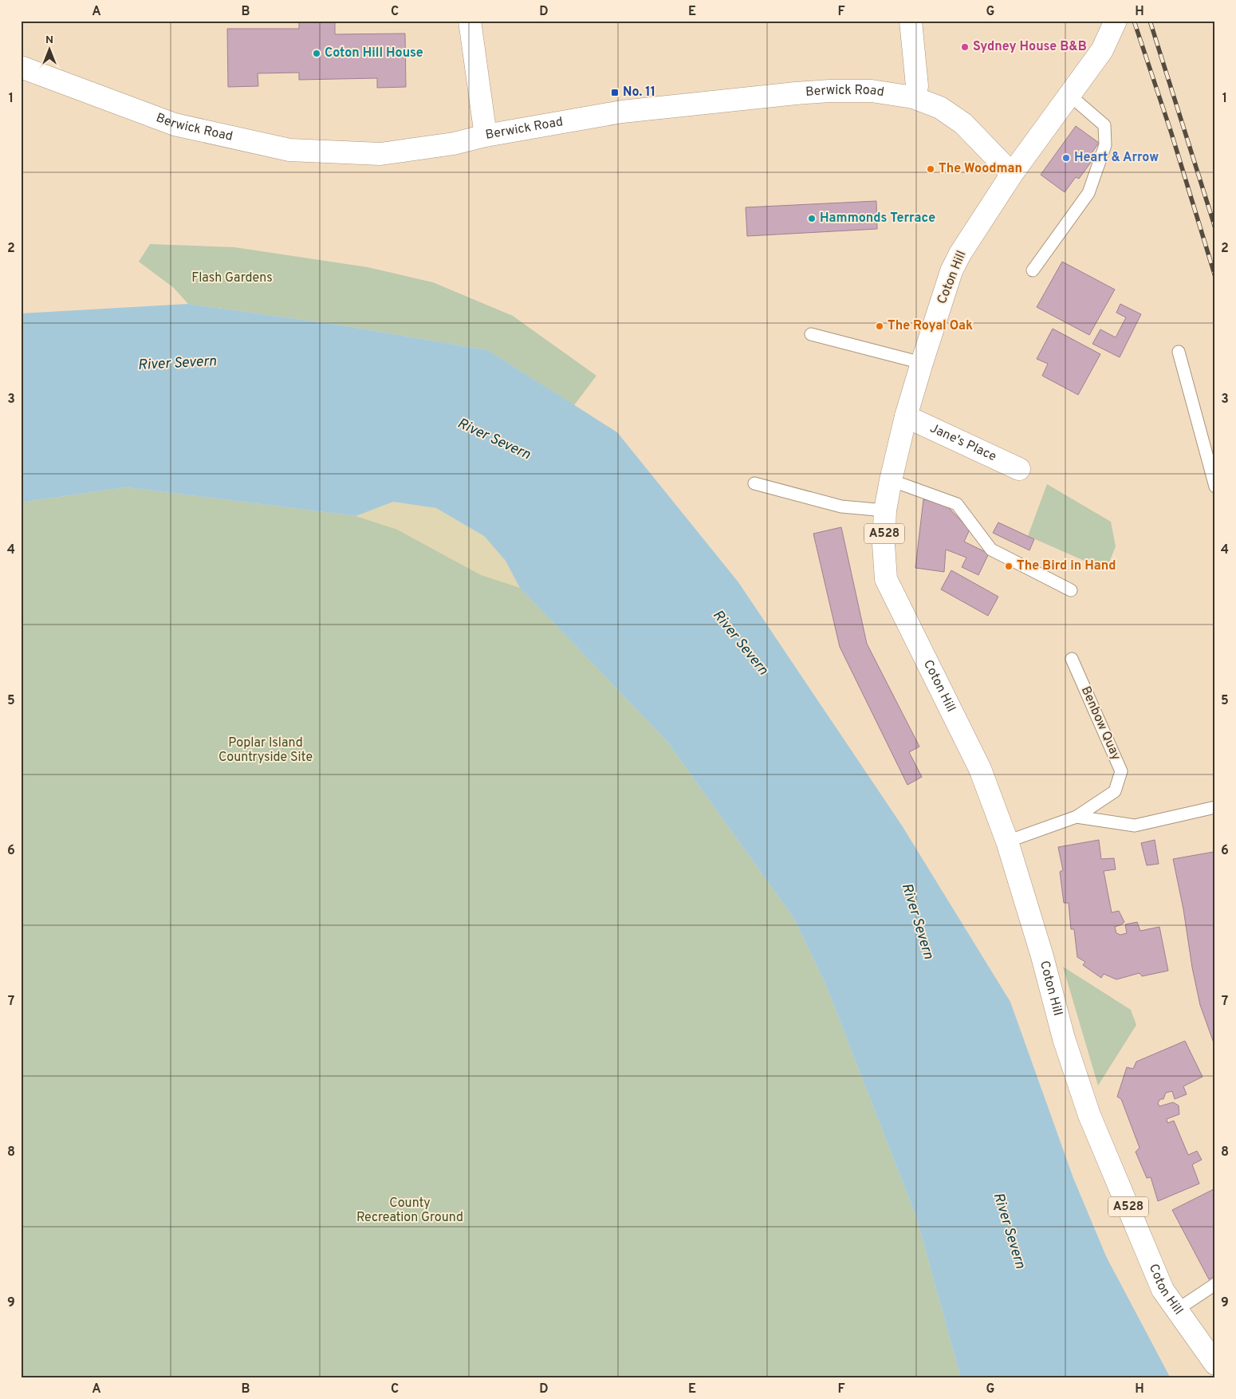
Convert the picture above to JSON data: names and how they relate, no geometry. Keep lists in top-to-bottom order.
{
  "streets": {
    "main road": [
      "Berwick Road",
      "Coton Hill",
      "Jane's Place",
      "A528"
    ],
    "lane": ["Benbow Quay"]
  },
  "crossings": [
    ["Berwick Road", "Coton Hill"],
    ["Coton Hill", "Jane's Place"],
    ["Coton Hill", "Benbow Quay"]
  ],
  "water": ["River Severn"],
  "parks": ["Flash Gardens", "Poplar Island Countryside Site", "County Recreation Ground"],
  "places": {
    "other": [
      "Sydney House B&B",
      "Coton Hill House",
      "Heart & Arrow",
      "The Woodman",
      "Hammonds Terrace",
      "The Royal Oak",
      "The Bird in Hand"
    ],
    "transit": ["No. 11"]
  },
  "north": "top",
  "grid": {
    "columns": [
      "A",
      "B",
      "C",
      "D",
      "E",
      "F",
      "G",
      "H"
    ],
    "rows": [
      "1",
      "2",
      "3",
      "4",
      "5",
      "6",
      "7",
      "8",
      "9"
    ]
  }
}
